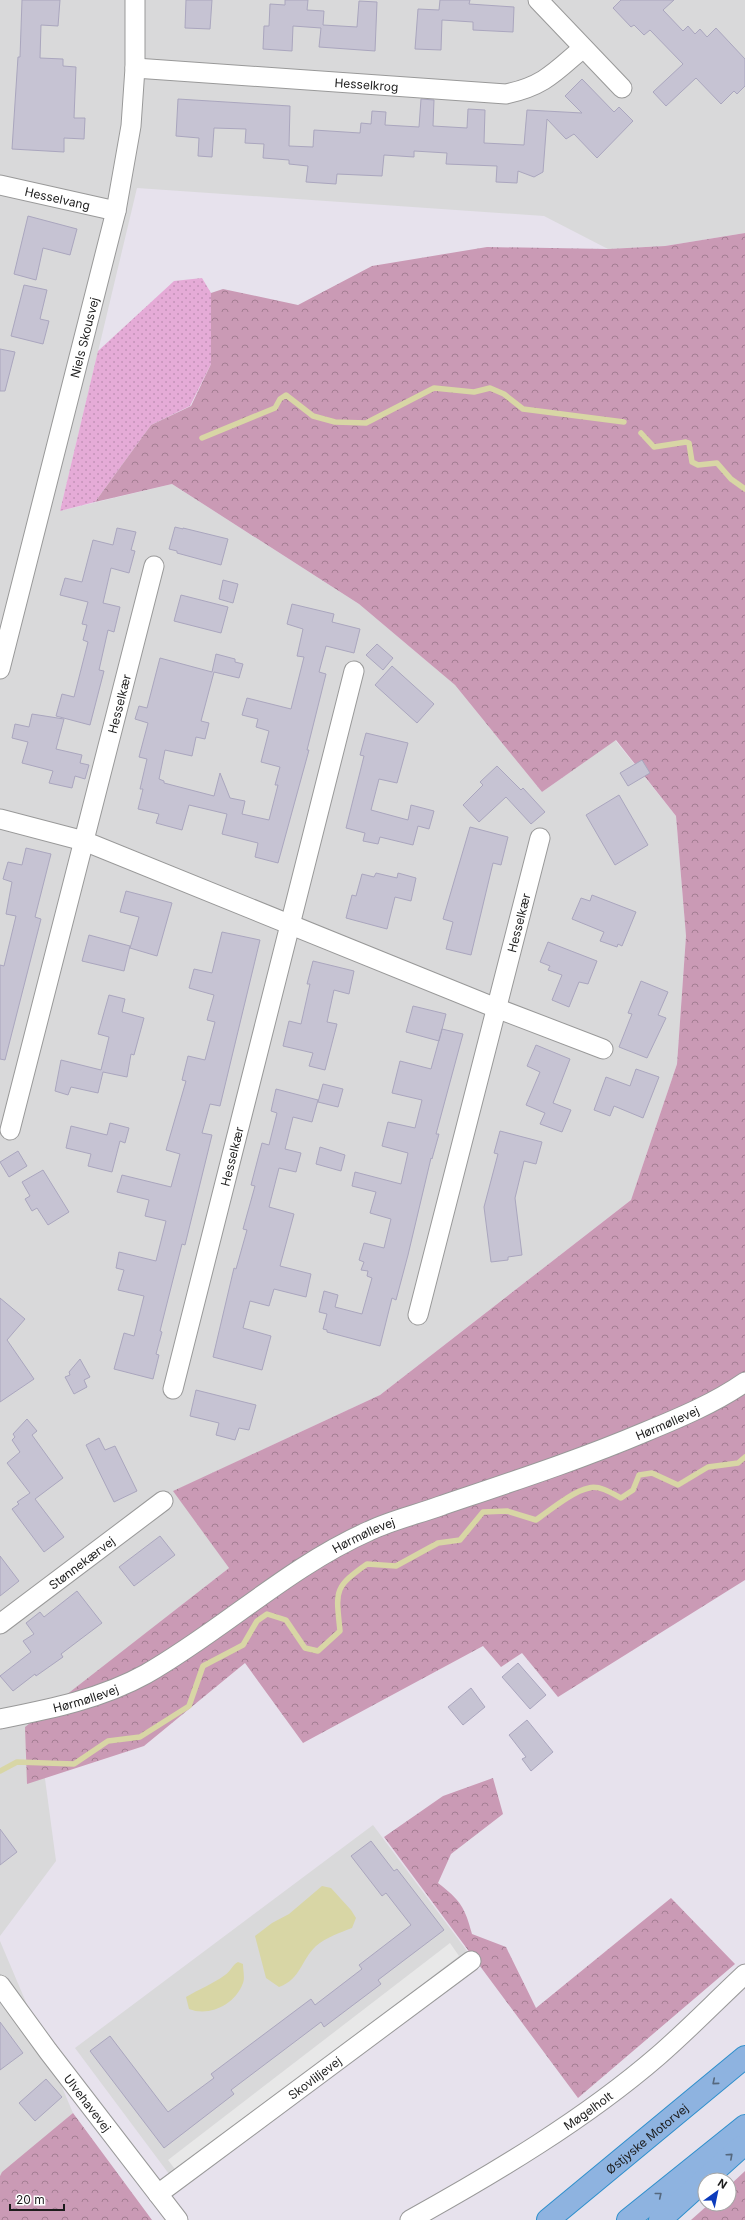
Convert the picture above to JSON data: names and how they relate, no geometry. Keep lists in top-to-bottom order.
{
  "streets": {
    "highway": ["Østjyske Motorvej"],
    "street": [
      "Hesselkrog",
      "Hesselvang",
      "Niels Skousvej",
      "Hesselkær",
      "Hørmøllevej",
      "Stønnekærvej",
      "Skovliljevej",
      "Ulvehavevej",
      "Møgelholt"
    ]
  },
  "crossings": [
    ["Hesselkrog", "Niels Skousvej"],
    ["Hesselvang", "Niels Skousvej"],
    ["Skovliljevej", "Ulvehavevej"]
  ],
  "scale_bar": "20 m",
  "north": "top right"
}
